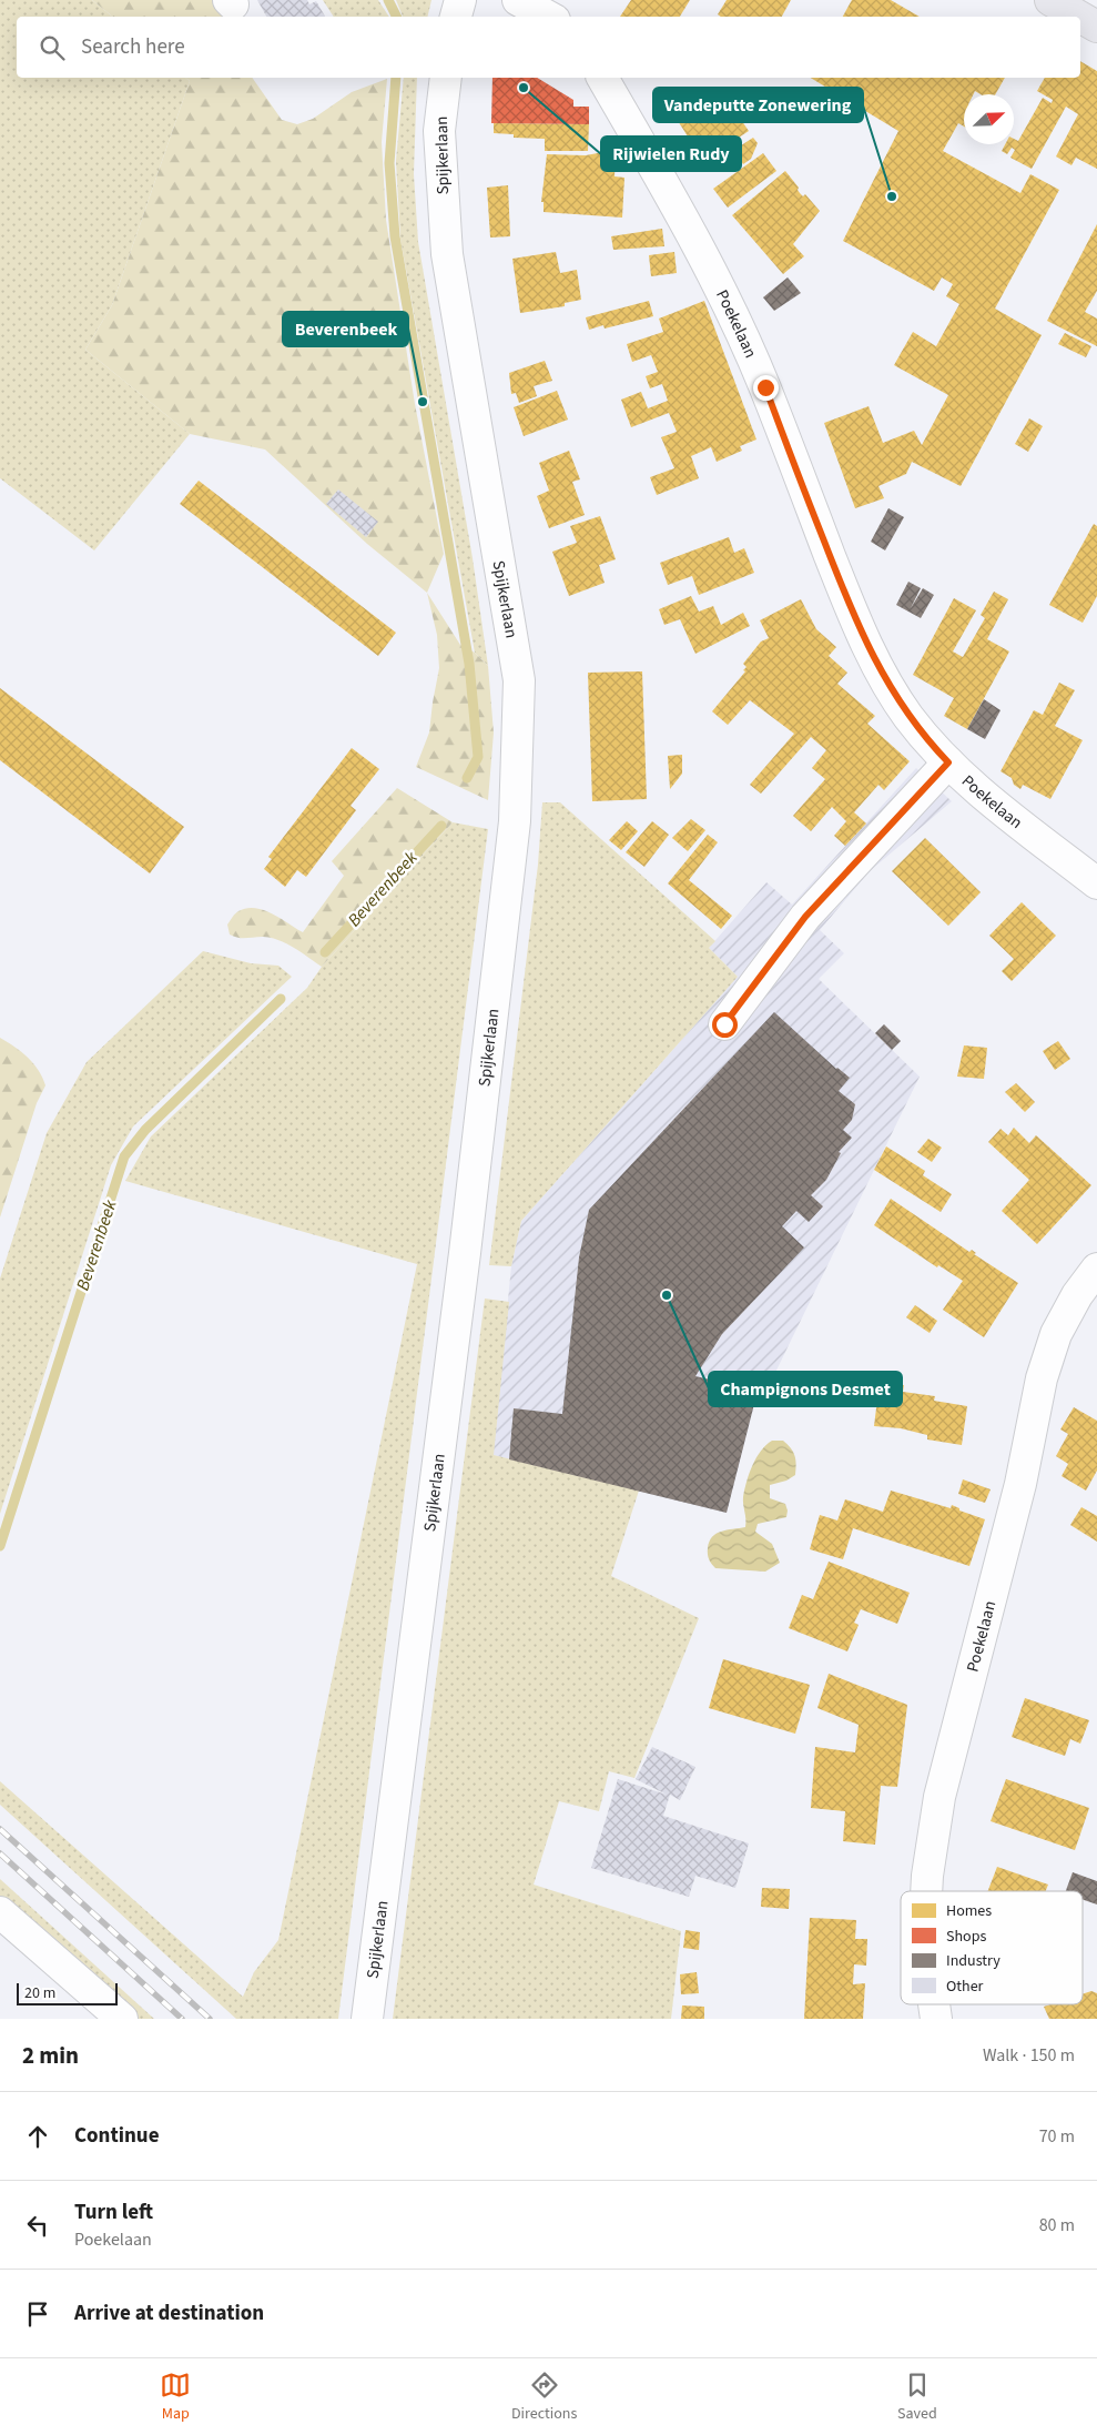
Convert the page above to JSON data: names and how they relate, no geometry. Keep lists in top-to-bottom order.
{
  "streets": {
    "street": ["Spijkerlaan", "Poekelaan"]
  },
  "water": ["Beverenbeek"],
  "places": [
    "Rijwielen Rudy",
    "Vandeputte Zonewering",
    "Beverenbeek",
    "Champignons Desmet"
  ],
  "legend": [
    "Homes",
    "Shops",
    "Industry",
    "Other"
  ],
  "scale_bar": "20 m",
  "north": "top right",
  "page": {
    "search": "Search here",
    "scale": "20 m",
    "heading": ["2 min", "Walk · 150 m"],
    "list": [
      ["Continue", "70 m"],
      ["Turn left", "Poekelaan", "80 m"],
      "Arrive at destination"
    ],
    "nav": ["Map", "Directions", "Saved"]
  }
}
